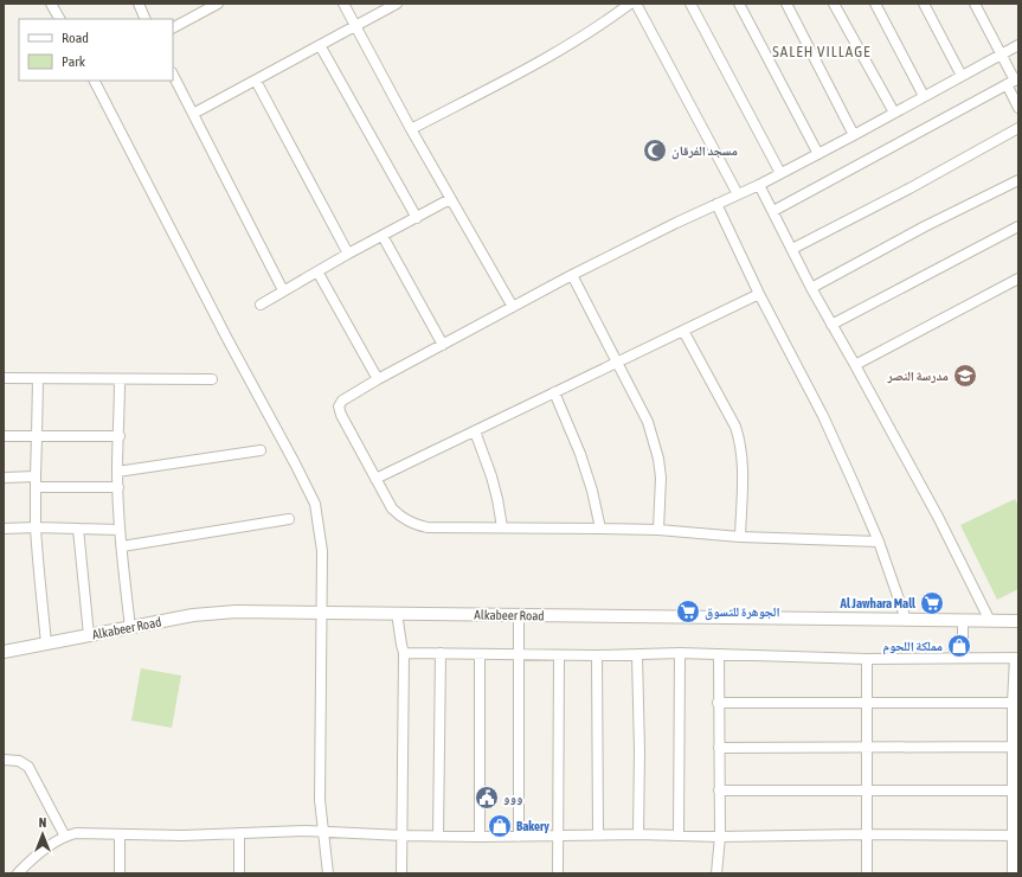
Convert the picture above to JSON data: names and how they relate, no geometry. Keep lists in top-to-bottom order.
{
  "streets": {
    "street": ["Alkabeer Road"]
  },
  "districts": ["SALEH VILLAGE"],
  "places": {
    "mosque": ["مسجد الفرقان"],
    "school or university": ["مدرسة النصر"],
    "supermarket": ["Al Jawhara Mall", "الجوهرة للتسوق"],
    "shop": ["مملكة اللحوم", "Bakery"],
    "public building": ["ووو"]
  },
  "legend": ["Road", "Park"],
  "north": "top"
}
